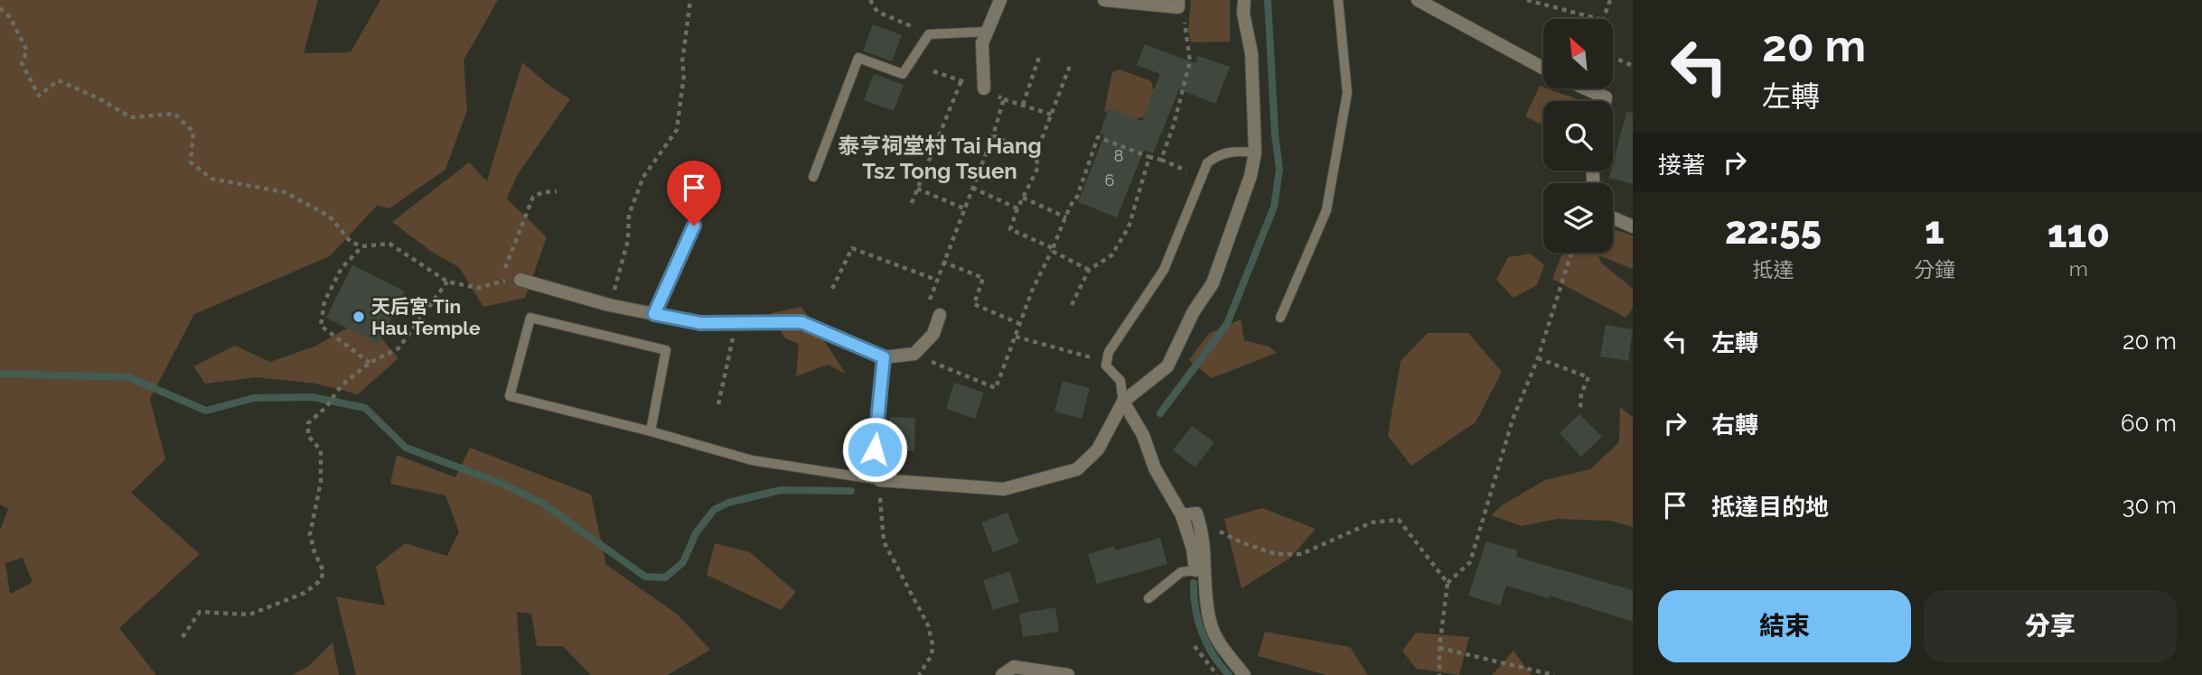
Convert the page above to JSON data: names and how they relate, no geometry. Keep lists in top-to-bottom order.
{
  "districts": ["泰亨祠堂村 Tai Hang Tsz Tong Tsuen"],
  "places": ["天后宮 Tin Hau Temple"],
  "house_numbers": ["8", "6"],
  "north": "top left",
  "page": {
    "turn": ["20 m", "左轉"],
    "then": "接著",
    "eta": [
      "22:55",
      "抵達",
      "1",
      "分鐘",
      "110",
      "m"
    ],
    "list": [
      {
        "name": "左轉",
        "value": "20 m"
      },
      {
        "name": "右轉",
        "value": "60 m"
      },
      {
        "name": "抵達目的地",
        "value": "30 m"
      }
    ],
    "buttons": ["結束", "分享"]
  }
}
